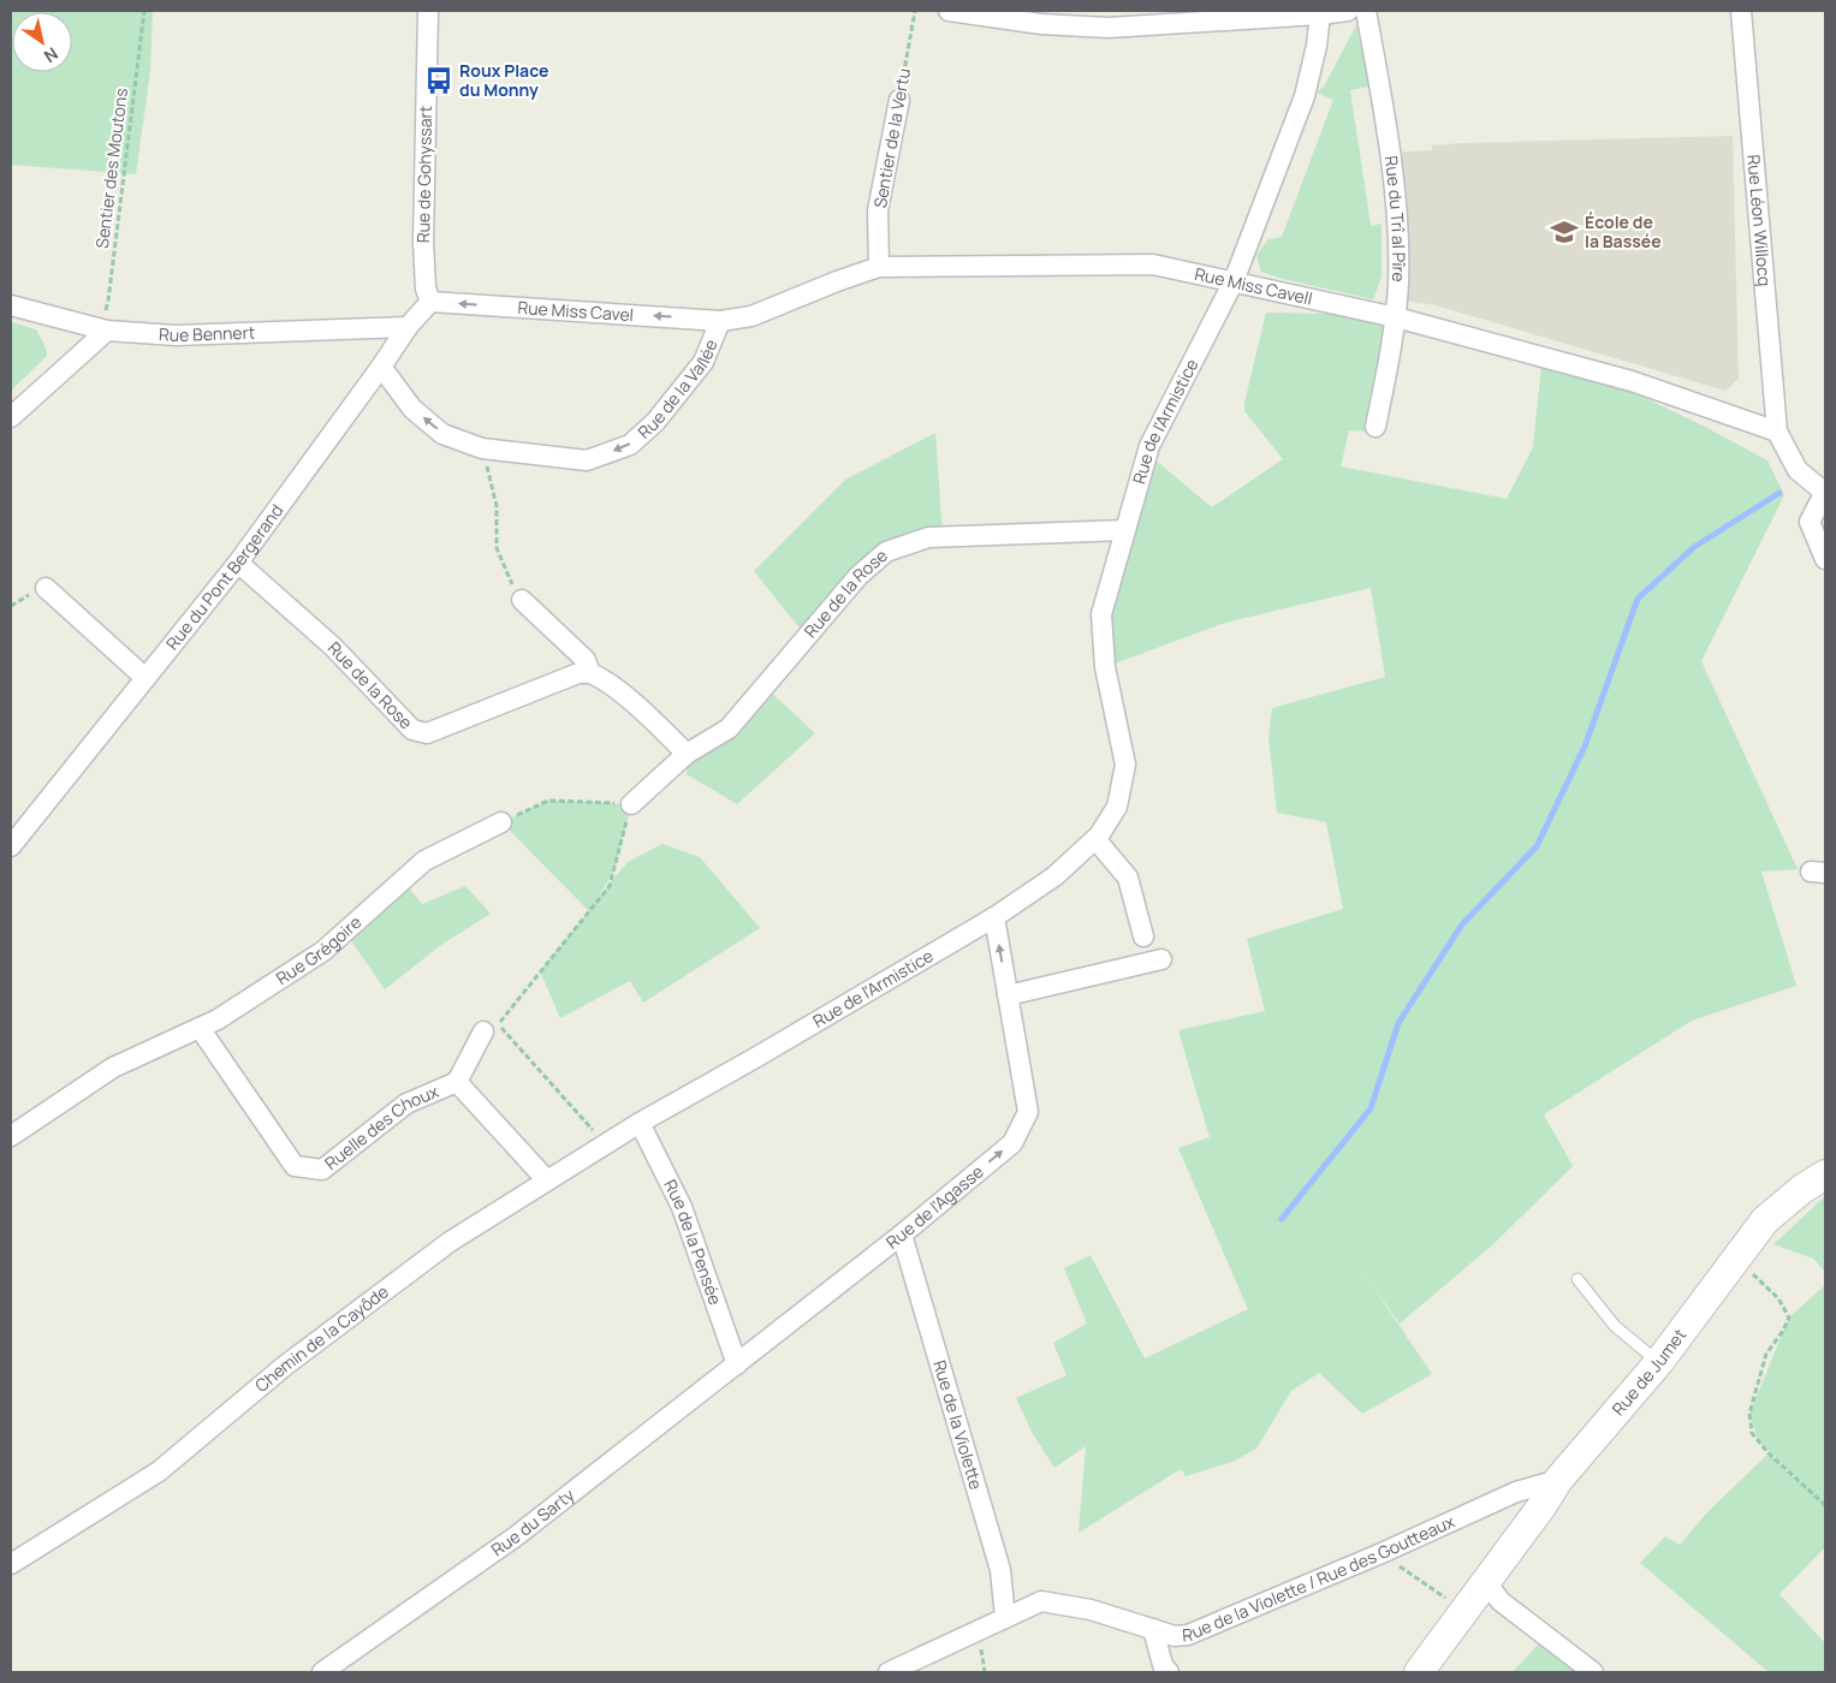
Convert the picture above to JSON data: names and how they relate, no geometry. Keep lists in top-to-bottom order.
{
  "streets": {
    "street": [
      "Sentier de la Vertu",
      "Rue de Gohyssart",
      "Rue du Trî al Pîre",
      "Rue Léon Willocq",
      "Rue Miss Cavell",
      "Rue Miss Cavel",
      "Rue Bennert",
      "Rue de la Vallée",
      "Rue de l'Armistice",
      "Rue du Pont Bergerand",
      "Rue de la Rose",
      "Rue Grégoire",
      "Ruelle des Choux",
      "Rue de l'Agasse",
      "Rue de la Pensée",
      "Chemin de la Cayôde",
      "Rue de Jumet",
      "Rue de la Violette",
      "Rue du Sarty",
      "Rue de la Violette / Rue des Goutteaux"
    ],
    "path": ["Sentier des Moutons"]
  },
  "crossings": [
    ["Sentier de la Vertu", "Rue Miss Cavell"],
    ["Sentier des Moutons", "Rue Bennert"],
    ["Rue de Gohyssart", "Rue Miss Cavel"],
    ["Rue de Gohyssart", "Rue du Pont Bergerand"],
    ["Rue du Trî al Pîre", "Rue Miss Cavell"],
    ["Rue Léon Willocq", "Rue Miss Cavell"],
    ["Rue Miss Cavell", "Rue Miss Cavel"],
    ["Rue Miss Cavell", "Rue de la Vallée"],
    ["Rue Miss Cavell", "Rue de l'Armistice"],
    ["Rue Miss Cavel", "Rue de la Vallée"],
    ["Rue Miss Cavel", "Rue du Pont Bergerand"],
    ["Rue Bennert", "Rue du Pont Bergerand"],
    ["Rue de l'Armistice", "Rue de la Rose"],
    ["Rue de l'Armistice", "Rue de l'Agasse"],
    ["Rue de l'Armistice", "Rue de la Pensée"],
    ["Rue de l'Armistice", "Chemin de la Cayôde"],
    ["Rue du Pont Bergerand", "Rue de la Rose"],
    ["Rue Grégoire", "Ruelle des Choux"],
    ["Ruelle des Choux", "Chemin de la Cayôde"],
    ["Rue de l'Agasse", "Rue de la Pensée"],
    ["Rue de l'Agasse", "Rue de la Violette"],
    ["Rue de l'Agasse", "Rue du Sarty"],
    ["Rue de la Pensée", "Chemin de la Cayôde"],
    ["Rue de la Pensée", "Rue du Sarty"],
    ["Rue de Jumet", "Rue de la Violette / Rue des Goutteaux"],
    ["Rue de la Violette", "Rue de la Violette / Rue des Goutteaux"]
  ],
  "one_way": ["Rue Miss Cavel", "Rue de la Vallée", "Rue de l'Agasse"],
  "places": {
    "bus stop": ["Roux Place du Monny"],
    "school or university": ["École de la Bassée"]
  },
  "north": "bottom right"
}
